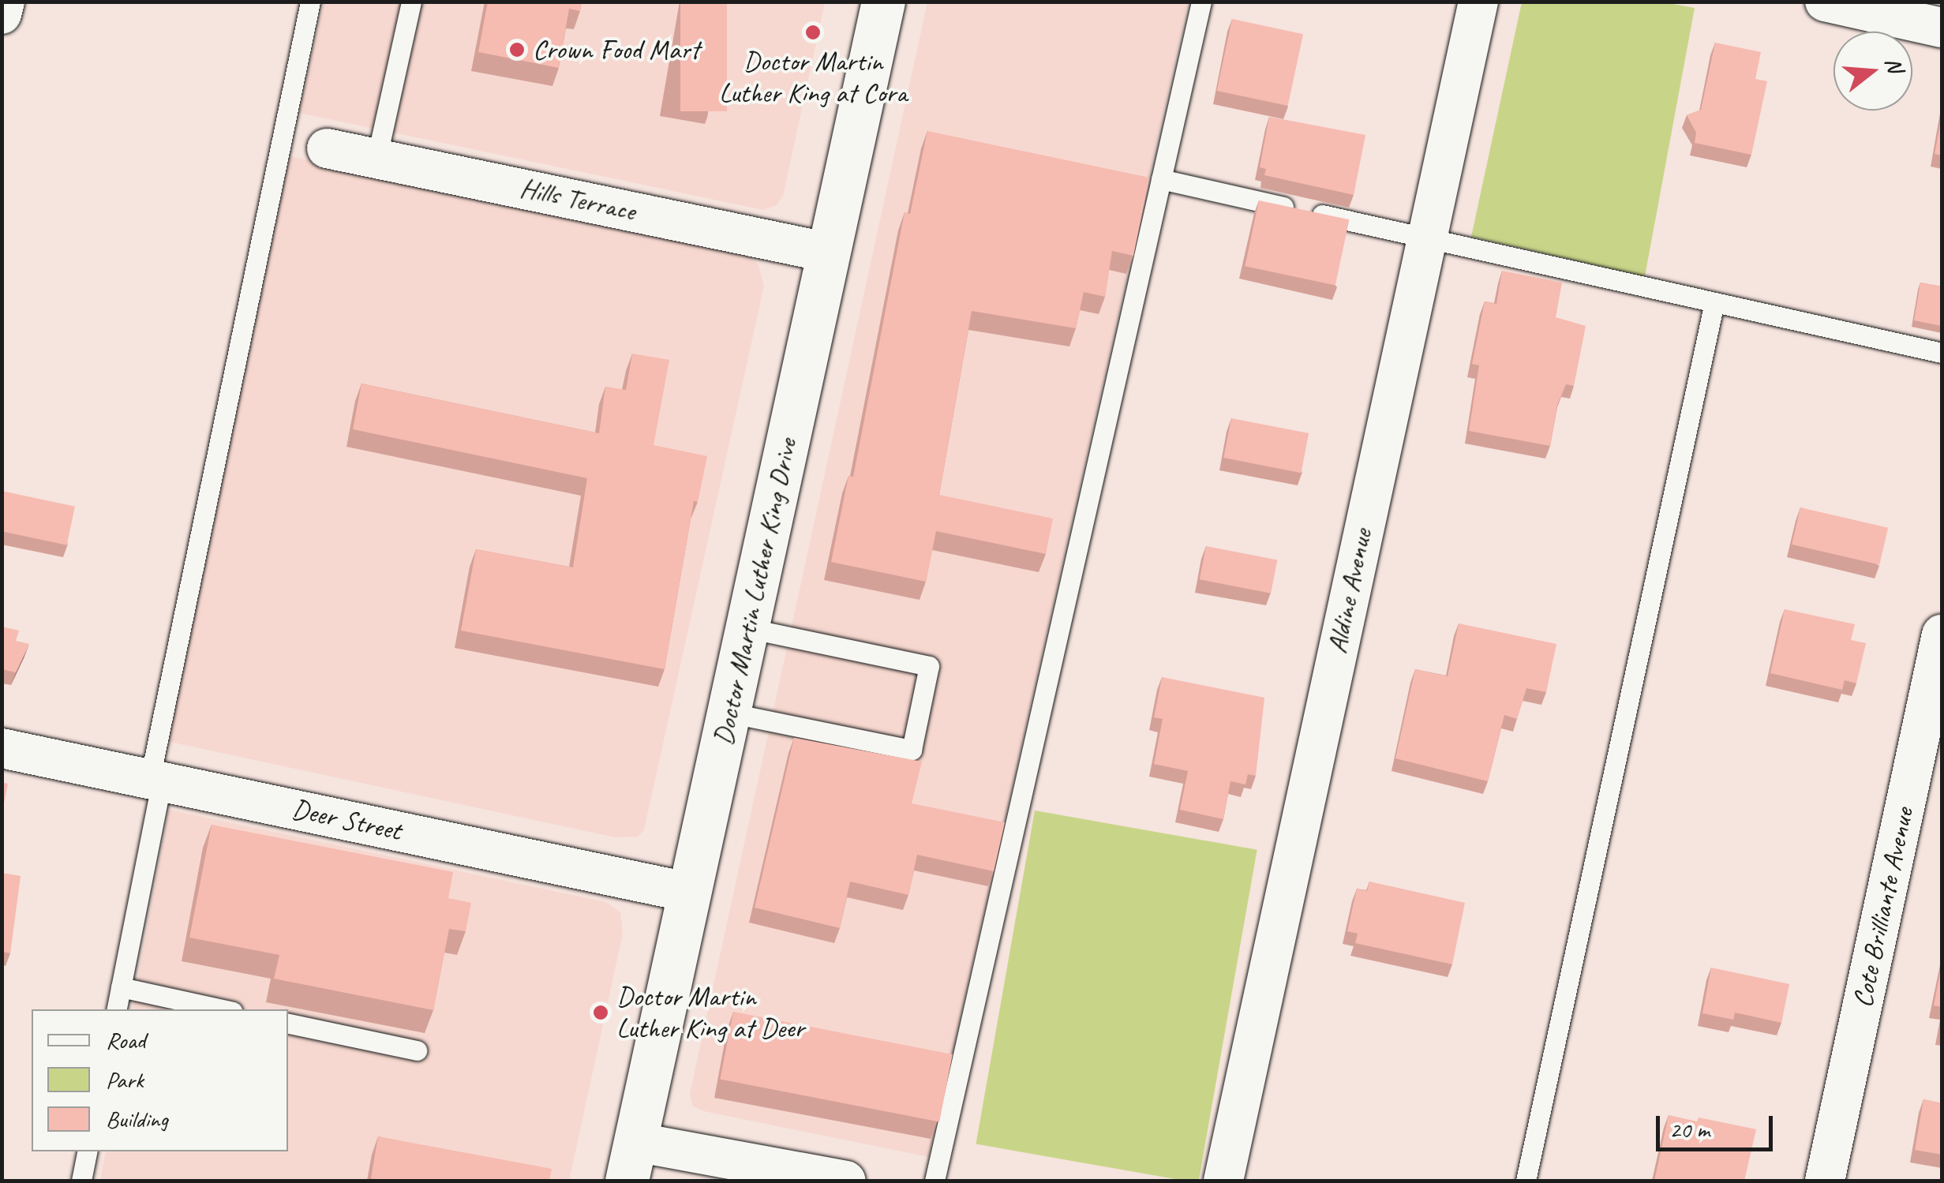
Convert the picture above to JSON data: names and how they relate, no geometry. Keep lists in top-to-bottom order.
{
  "streets": {
    "main road": ["Doctor Martin Luther King Drive"],
    "street": [
      "Hills Terrace",
      "Aldine Avenue",
      "Deer Street",
      "Cote Brilliante Avenue"
    ]
  },
  "crossings": [
    ["Hills Terrace", "Doctor Martin Luther King Drive"],
    ["Doctor Martin Luther King Drive", "Deer Street"]
  ],
  "places": ["Doctor Martin Luther King at Cora", "Crown Food Mart", "Doctor Martin Luther King at Deer"],
  "legend": ["Road", "Park", "Building"],
  "scale_bar": "20 m",
  "north": "right"
}
